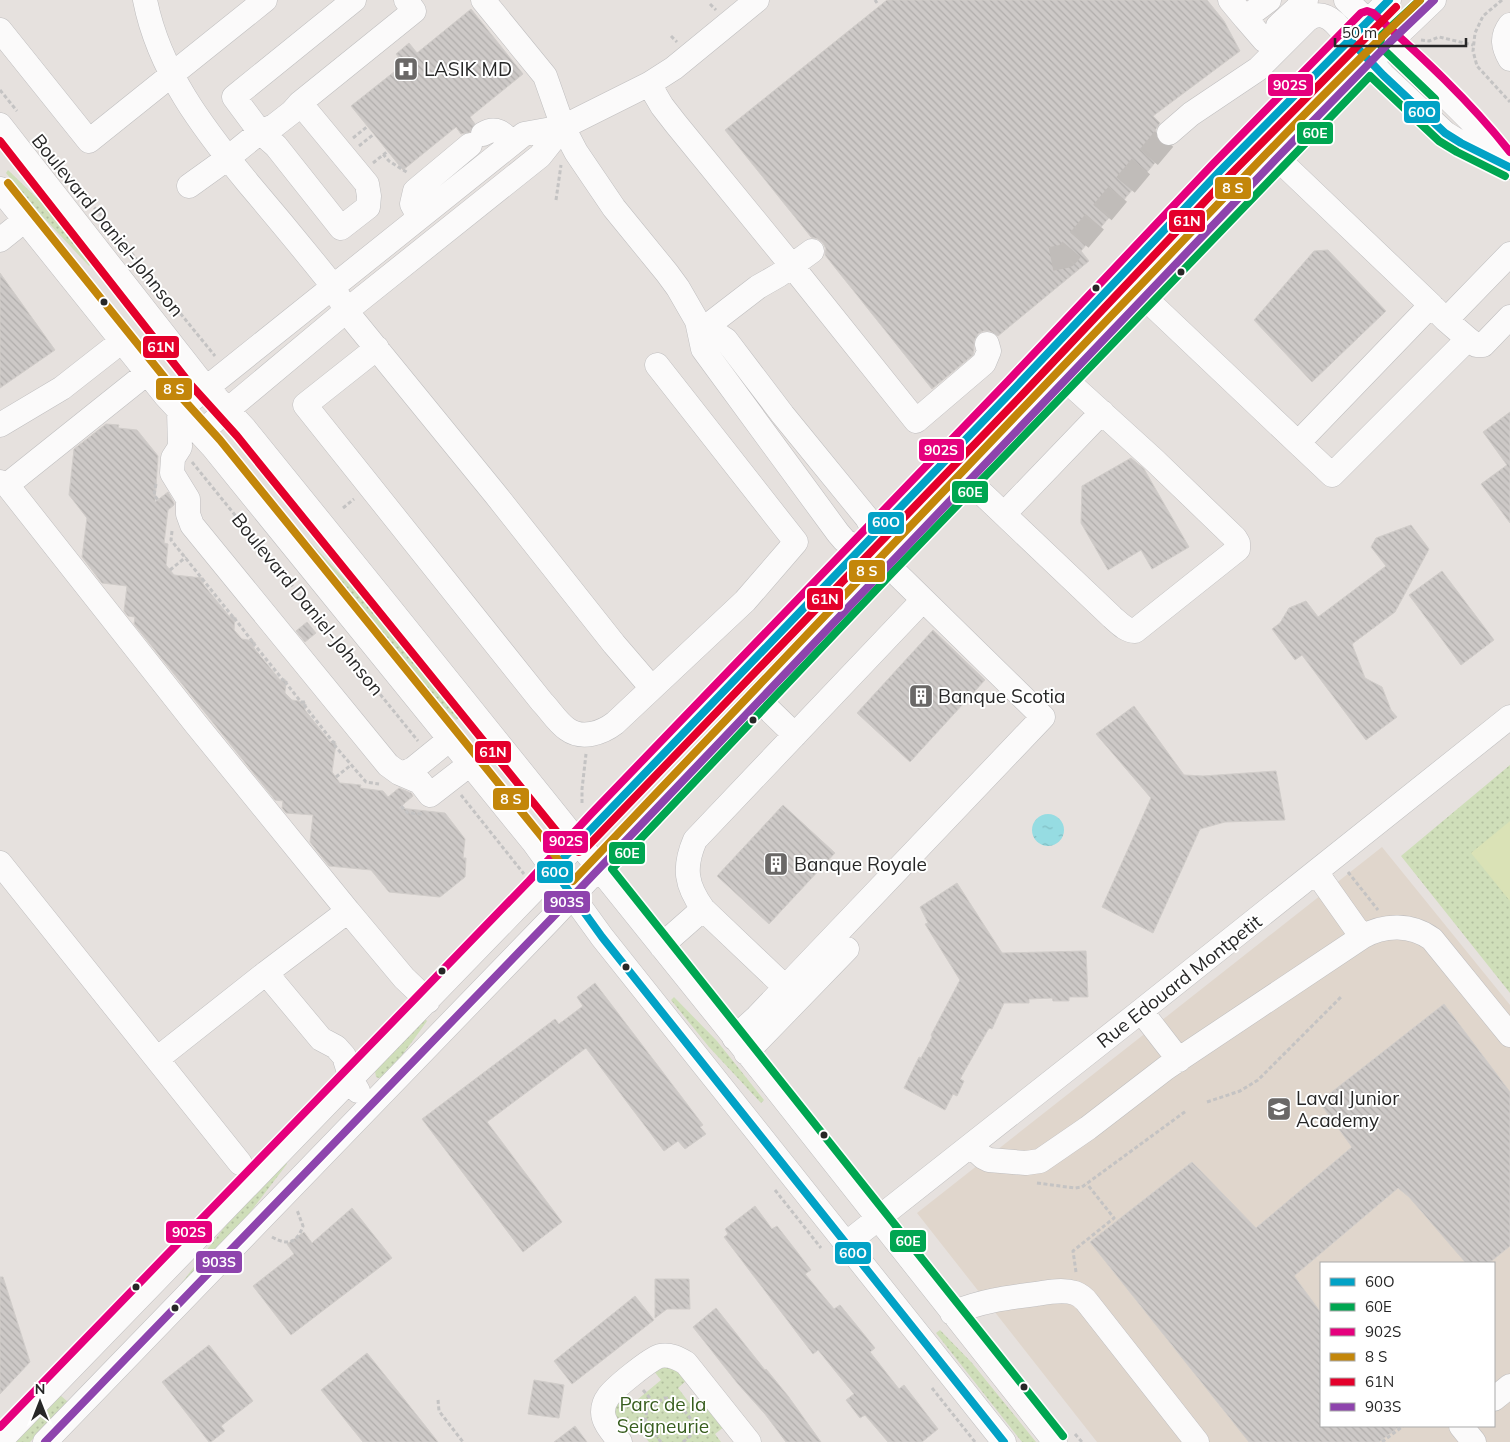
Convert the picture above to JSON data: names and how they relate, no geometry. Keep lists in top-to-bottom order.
{
  "streets": {
    "street": ["Boulevard Daniel-Johnson", "Rue Edouard Montpetit"]
  },
  "crossings": [
    ["Boulevard Daniel-Johnson", "Rue Edouard Montpetit"]
  ],
  "parks": ["Parc de la Seigneurie"],
  "places": {
    "hospital": ["LASIK MD"],
    "building": ["Banque Scotia", "Banque Royale"],
    "school or university": ["Laval Junior Academy"]
  },
  "lines": [
    "transit line 60O",
    "transit line 60E",
    "transit line 903S",
    "transit line 61N",
    "transit line 902S"
  ],
  "legend": [
    "60O",
    "60E",
    "902S",
    "8 S",
    "61N",
    "903S"
  ],
  "scale_bar": "50 m",
  "north": "top"
}
